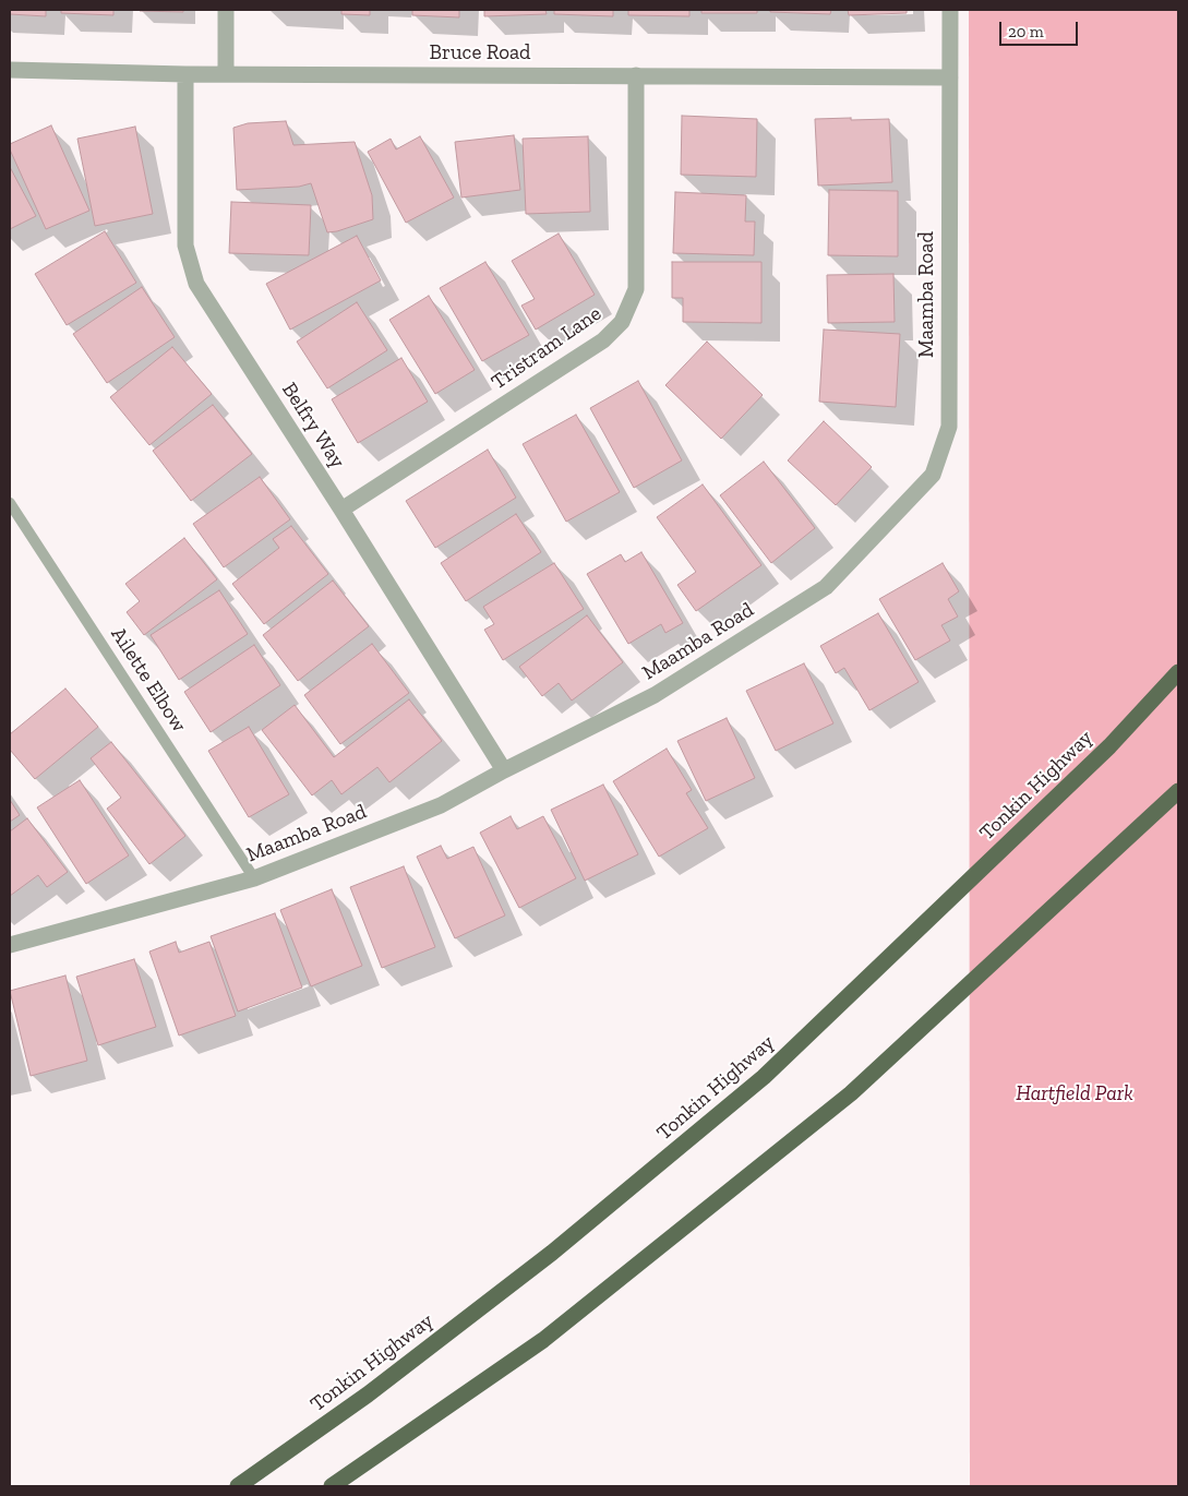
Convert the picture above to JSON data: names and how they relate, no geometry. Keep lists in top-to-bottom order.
{
  "streets": {
    "highway": ["Tonkin Highway"],
    "street": [
      "Bruce Road",
      "Maamba Road",
      "Tristram Lane",
      "Belfry Way"
    ],
    "lane": ["Ailette Elbow"]
  },
  "crossings": [
    ["Bruce Road", "Maamba Road"],
    ["Bruce Road", "Tristram Lane"],
    ["Bruce Road", "Belfry Way"],
    ["Maamba Road", "Belfry Way"],
    ["Maamba Road", "Ailette Elbow"],
    ["Tristram Lane", "Belfry Way"]
  ],
  "parks": ["Hartfield Park"],
  "scale_bar": "20 m"
}
